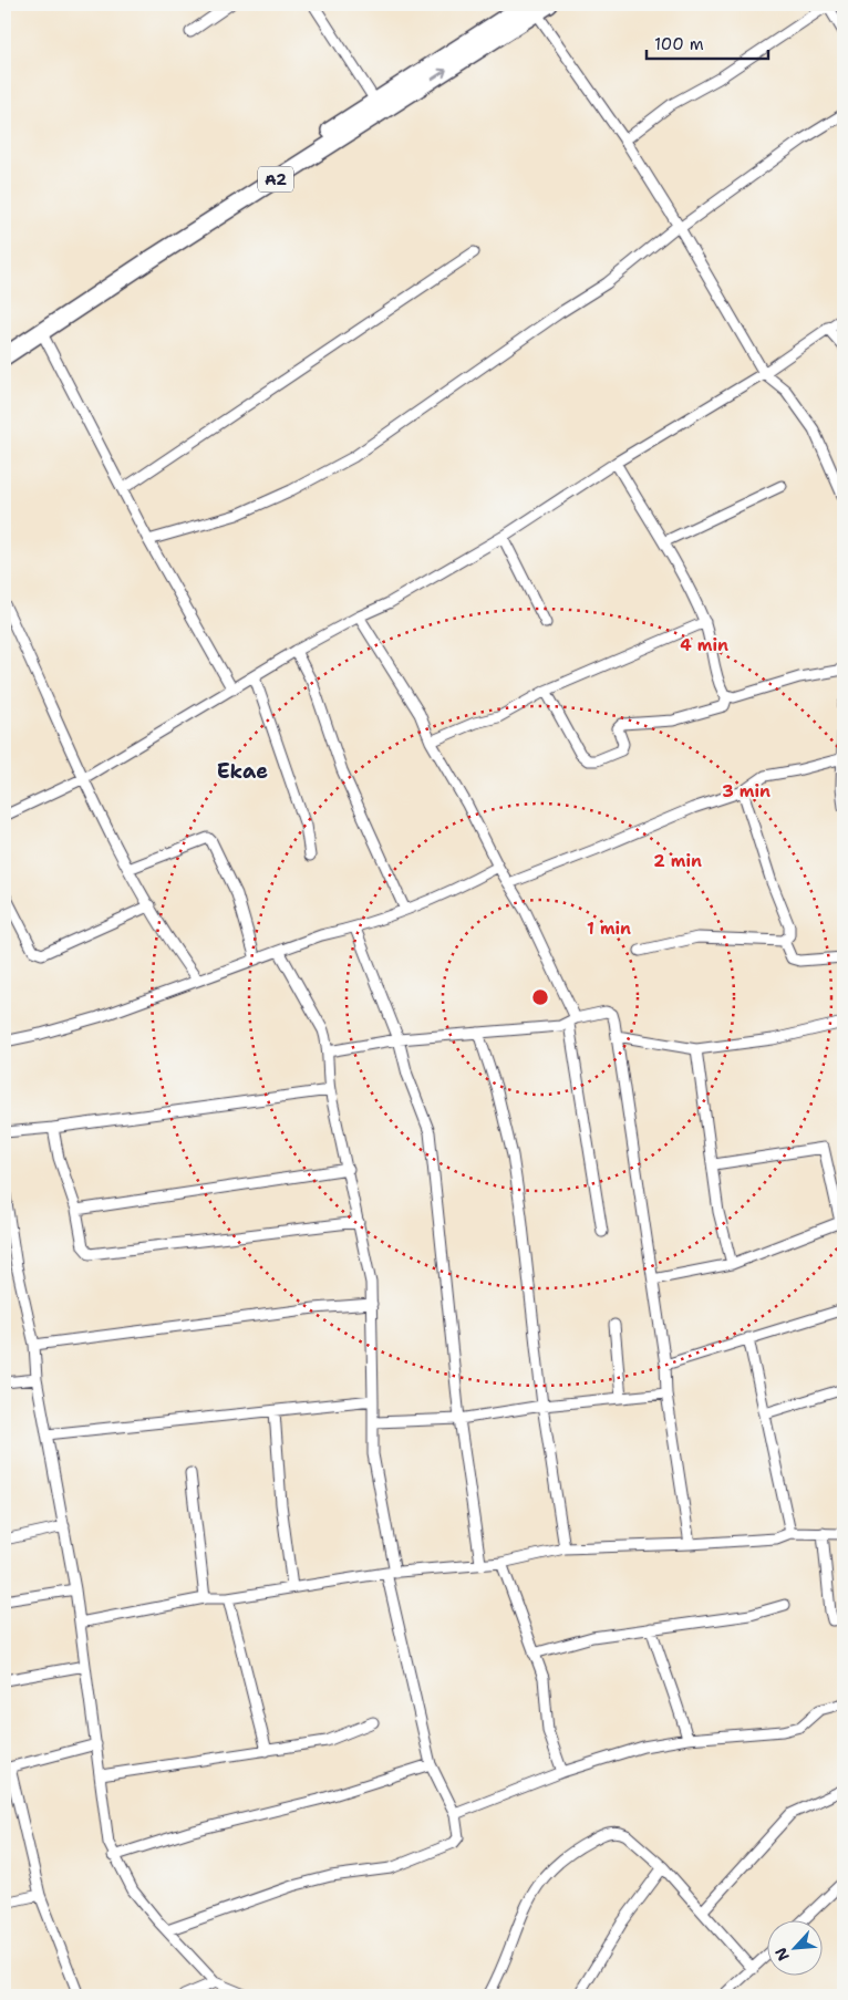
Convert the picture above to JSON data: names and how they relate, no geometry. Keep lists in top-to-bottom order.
{
  "streets": {
    "highway": ["A2"]
  },
  "districts": ["Ekae"],
  "scale_bar": "100 m",
  "north": "bottom left",
  "rings": [
    "4 min",
    "3 min",
    "2 min",
    "1 min"
  ]
}
